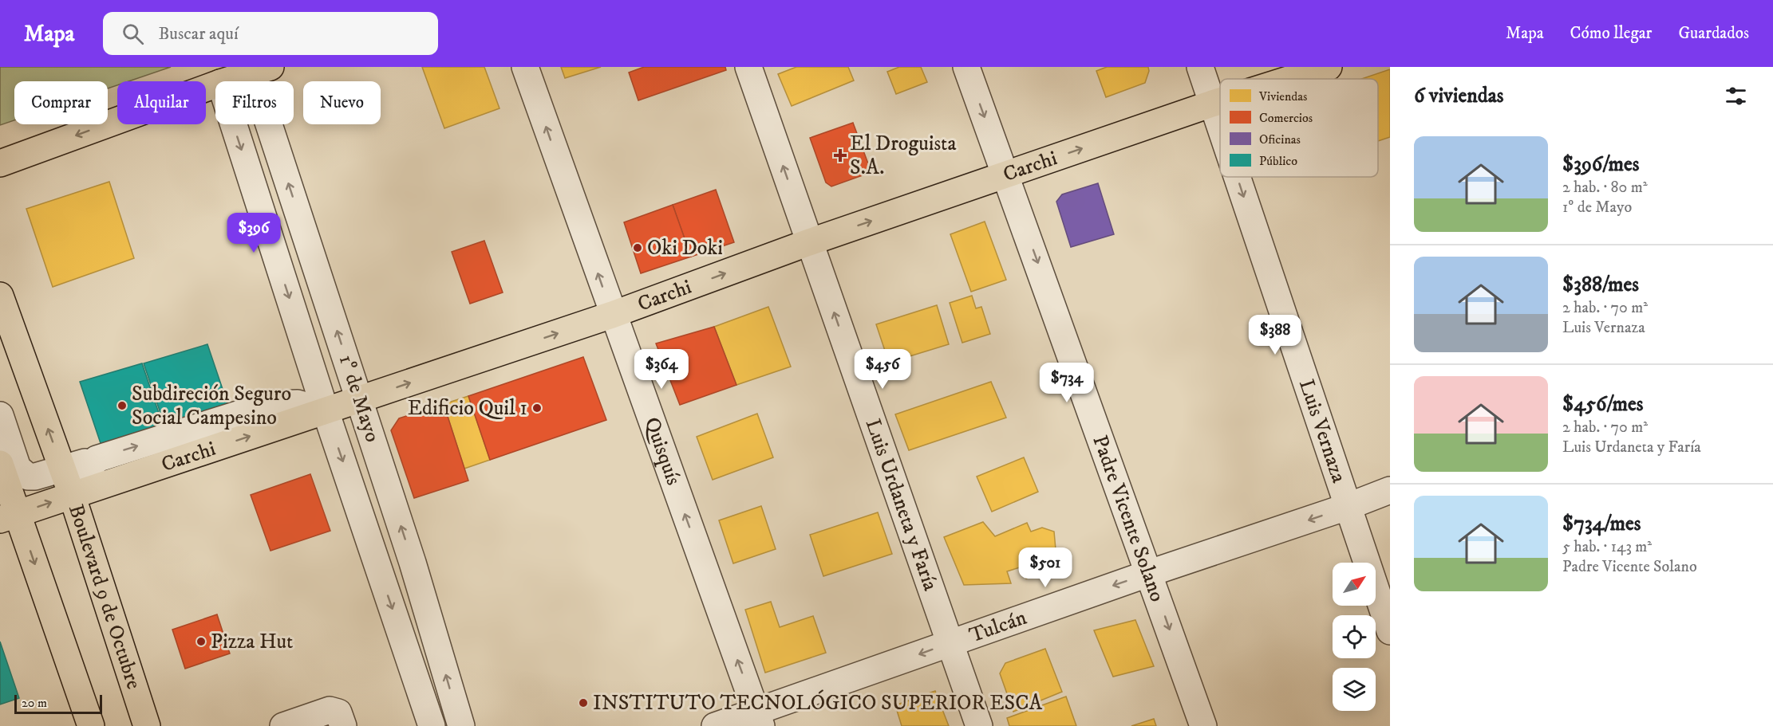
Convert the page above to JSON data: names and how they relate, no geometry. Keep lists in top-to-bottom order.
{
  "streets": {
    "main road": ["Carchi", "Boulevard 9 de Octubre"],
    "street": [
      "1º de Mayo",
      "Luis Vernaza",
      "Quisquís",
      "Luis Urdaneta y Faría",
      "Padre Vicente Solano",
      "Tulcán"
    ]
  },
  "crossings": [
    ["Carchi", "1º de Mayo"],
    ["Carchi", "Luis Vernaza"],
    ["Carchi", "Quisquís"],
    ["Carchi", "Luis Urdaneta y Faría"],
    ["Carchi", "Padre Vicente Solano"],
    ["Carchi", "Boulevard 9 de Octubre"],
    ["Luis Vernaza", "Tulcán"],
    ["Quisquís", "Tulcán"],
    ["Luis Urdaneta y Faría", "Tulcán"],
    ["Padre Vicente Solano", "Tulcán"]
  ],
  "one_way": [
    "Carchi",
    "Luis Vernaza",
    "Quisquís",
    "Luis Urdaneta y Faría",
    "Padre Vicente Solano",
    "Boulevard 9 de Octubre",
    "Tulcán"
  ],
  "places": {
    "health": ["El Droguista S.A."],
    "other": [
      "Oki Doki",
      "Subdireción Seguro Social Campesino",
      "Edificio Quil 1",
      "Pizza Hut",
      "INSTITUTO TECNOLÓGICO SUPERIOR ESCA"
    ]
  },
  "legend": [
    "Viviendas",
    "Comercios",
    "Oficinas",
    "Público"
  ],
  "scale_bar": "20 m",
  "north": "top right",
  "page": {
    "header": "Mapa",
    "search": "Buscar aquí",
    "nav": ["Mapa", "Cómo llegar", "Guardados"],
    "heading": "6 viviendas",
    "chip": [
      "Comprar",
      "Alquilar",
      "Filtros",
      "Nuevo"
    ],
    "list": [
      {
        "name": "$396/mes",
        "note": "2 hab. · 80 m² · 1º de Mayo"
      },
      {
        "name": "$388/mes",
        "note": "2 hab. · 70 m² · Luis Vernaza"
      },
      {
        "name": "$456/mes",
        "note": "2 hab. · 70 m² · Luis Urdaneta y Faría"
      },
      {
        "name": "$734/mes",
        "note": "5 hab. · 143 m² · Padre Vicente Solano"
      }
    ],
    "price": [
      "$396",
      "$388",
      "$364",
      "$456",
      "$734",
      "$501"
    ],
    "scale": "20 m"
  }
}
